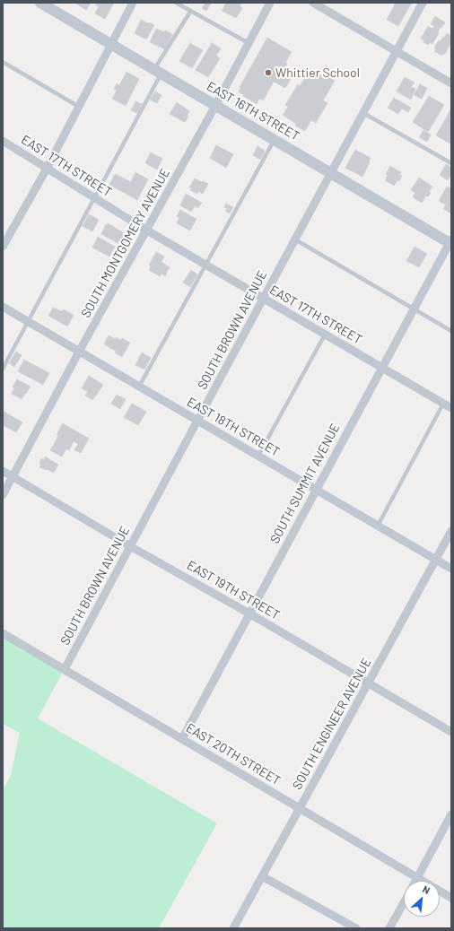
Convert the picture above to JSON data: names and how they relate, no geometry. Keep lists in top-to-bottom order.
{
  "streets": {
    "street": [
      "EAST 16TH STREET",
      "EAST 17TH STREET",
      "SOUTH MONTGOMERY AVENUE",
      "SOUTH BROWN AVENUE",
      "EAST 18TH STREET",
      "SOUTH SUMMIT AVENUE",
      "EAST 19TH STREET",
      "SOUTH ENGINEER AVENUE",
      "EAST 20TH STREET"
    ]
  },
  "crossings": [
    ["EAST 16TH STREET", "SOUTH MONTGOMERY AVENUE"],
    ["EAST 16TH STREET", "SOUTH BROWN AVENUE"],
    ["EAST 16TH STREET", "SOUTH SUMMIT AVENUE"],
    ["EAST 17TH STREET", "SOUTH MONTGOMERY AVENUE"],
    ["EAST 17TH STREET", "SOUTH BROWN AVENUE"],
    ["EAST 17TH STREET", "SOUTH SUMMIT AVENUE"],
    ["SOUTH MONTGOMERY AVENUE", "EAST 18TH STREET"],
    ["SOUTH MONTGOMERY AVENUE", "EAST 19TH STREET"],
    ["SOUTH BROWN AVENUE", "EAST 18TH STREET"],
    ["SOUTH BROWN AVENUE", "EAST 19TH STREET"],
    ["SOUTH BROWN AVENUE", "EAST 20TH STREET"],
    ["EAST 18TH STREET", "SOUTH SUMMIT AVENUE"],
    ["EAST 18TH STREET", "SOUTH ENGINEER AVENUE"],
    ["SOUTH SUMMIT AVENUE", "EAST 19TH STREET"],
    ["SOUTH SUMMIT AVENUE", "EAST 20TH STREET"],
    ["EAST 19TH STREET", "SOUTH ENGINEER AVENUE"],
    ["SOUTH ENGINEER AVENUE", "EAST 20TH STREET"]
  ],
  "places": ["Whittier School"],
  "north": "top right"
}
